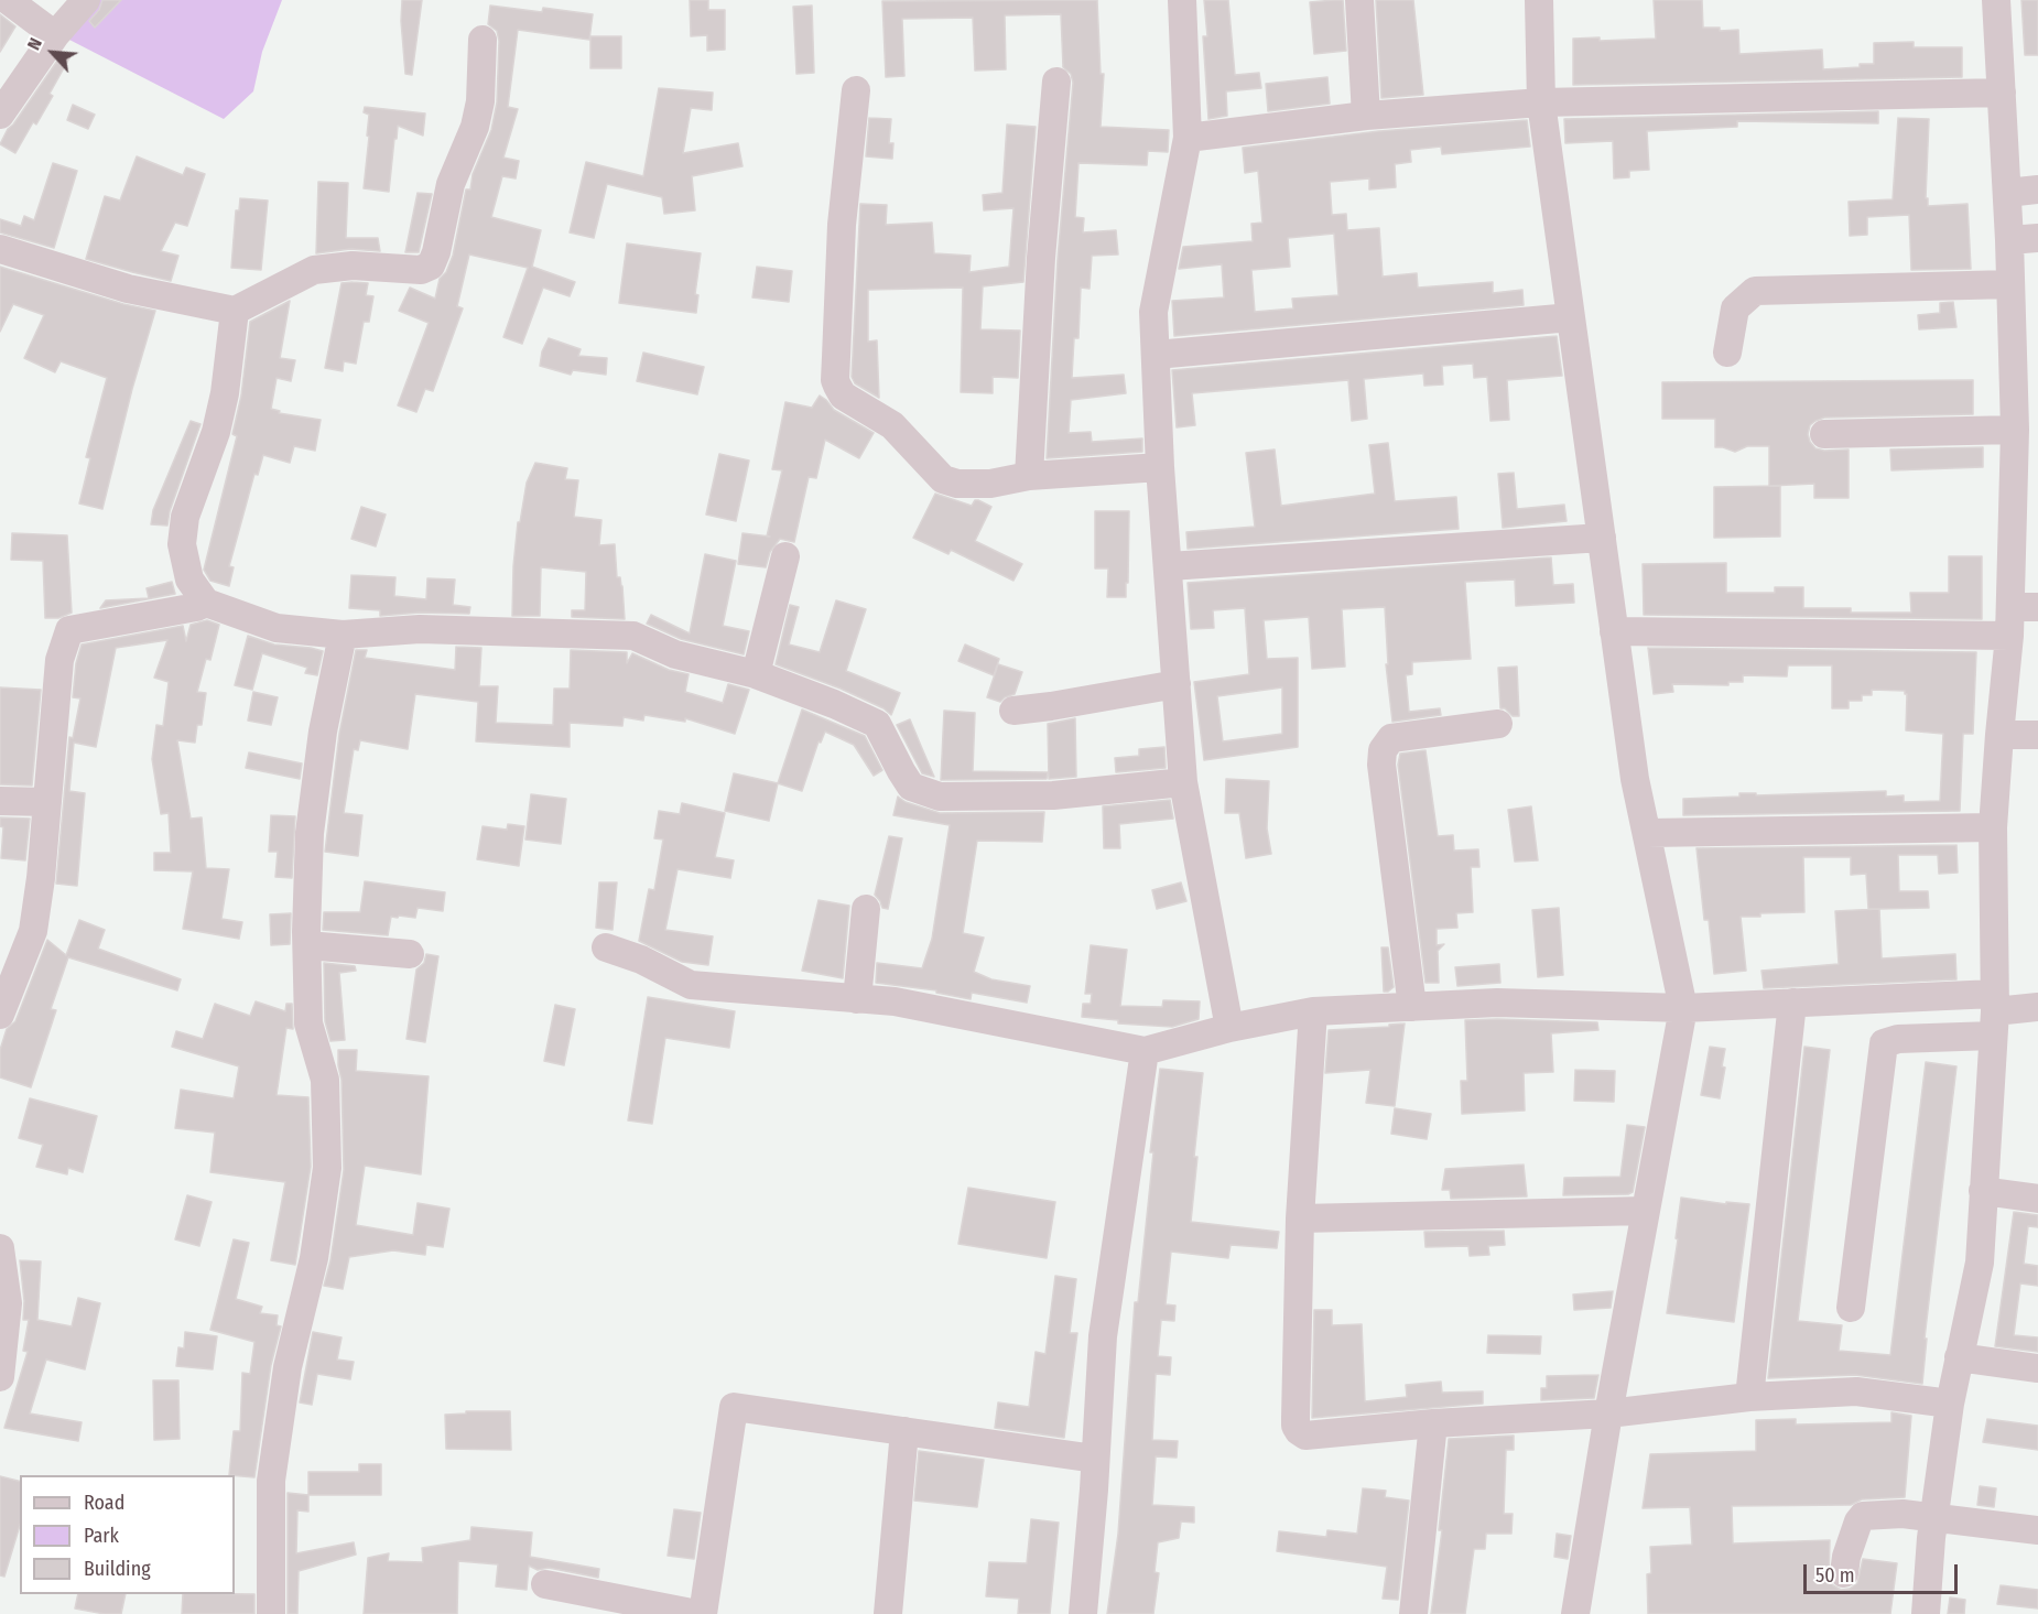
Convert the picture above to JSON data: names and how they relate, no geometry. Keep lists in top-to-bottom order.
{
  "legend": ["Road", "Park", "Building"],
  "scale_bar": "50 m",
  "north": "top left"
}
